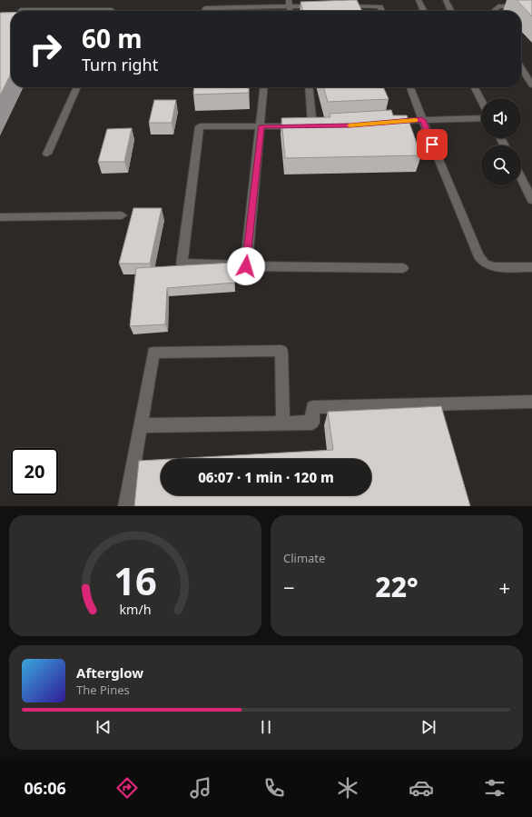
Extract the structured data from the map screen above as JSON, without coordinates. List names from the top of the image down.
{
  "page": {
    "turn": ["60 m", "Turn right"],
    "limit": "20",
    "trip": "06:07 · 1 min · 120 m",
    "tile": "Climate",
    "heat": ["−", "22°", "+"],
    "song": ["Afterglow", "The Pines"],
    "tabs": "06:06",
    "gauge": ["16", "km/h"]
  }
}
